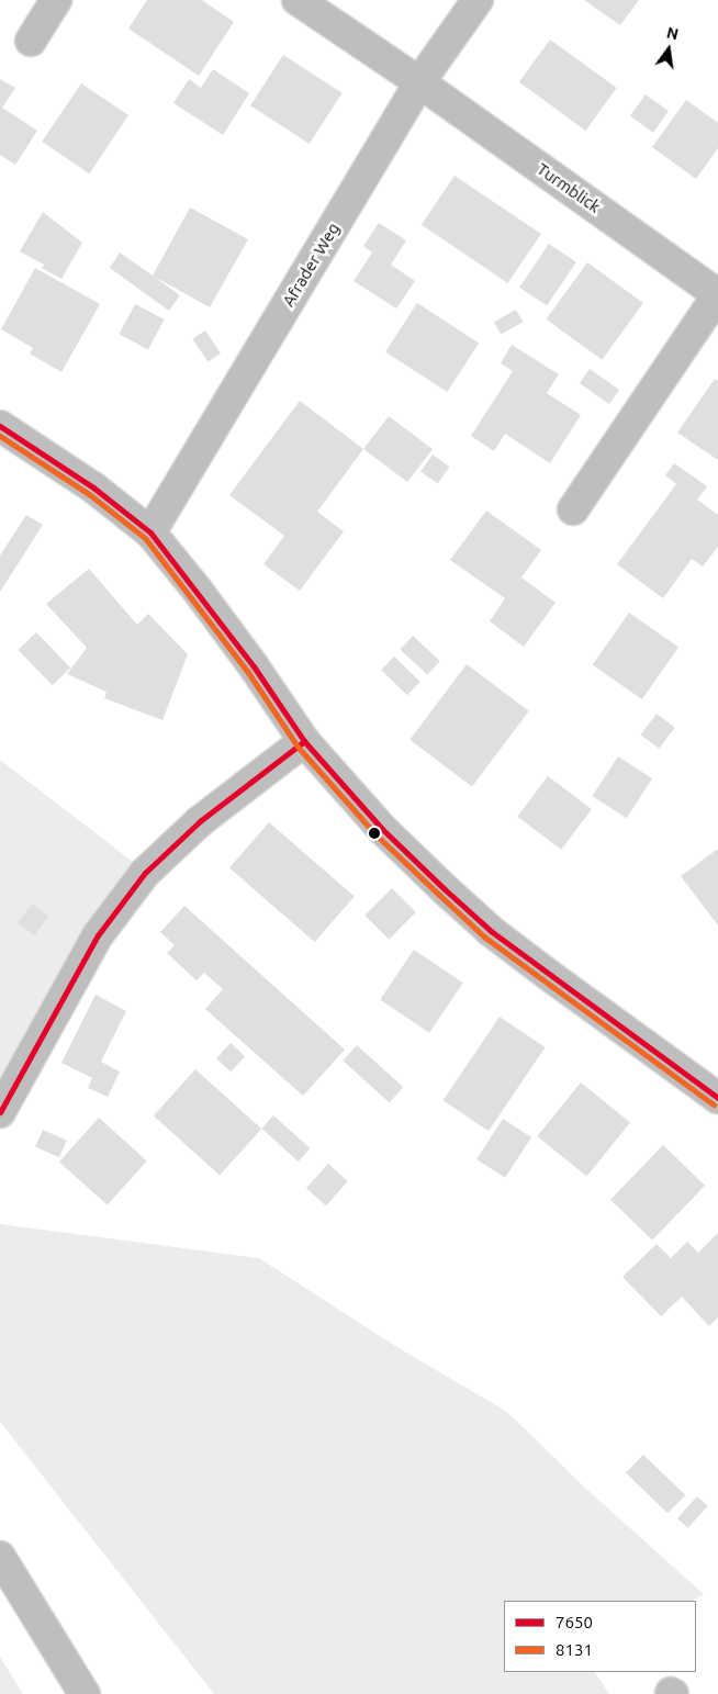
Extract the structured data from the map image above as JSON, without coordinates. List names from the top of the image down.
{
  "streets": {
    "street": ["Turmblick", "Afrader Weg"]
  },
  "crossings": [
    ["Turmblick", "Afrader Weg"]
  ],
  "lines": ["transit line 7650", "transit line 8131"],
  "legend": ["7650", "8131"],
  "north": "top"
}
